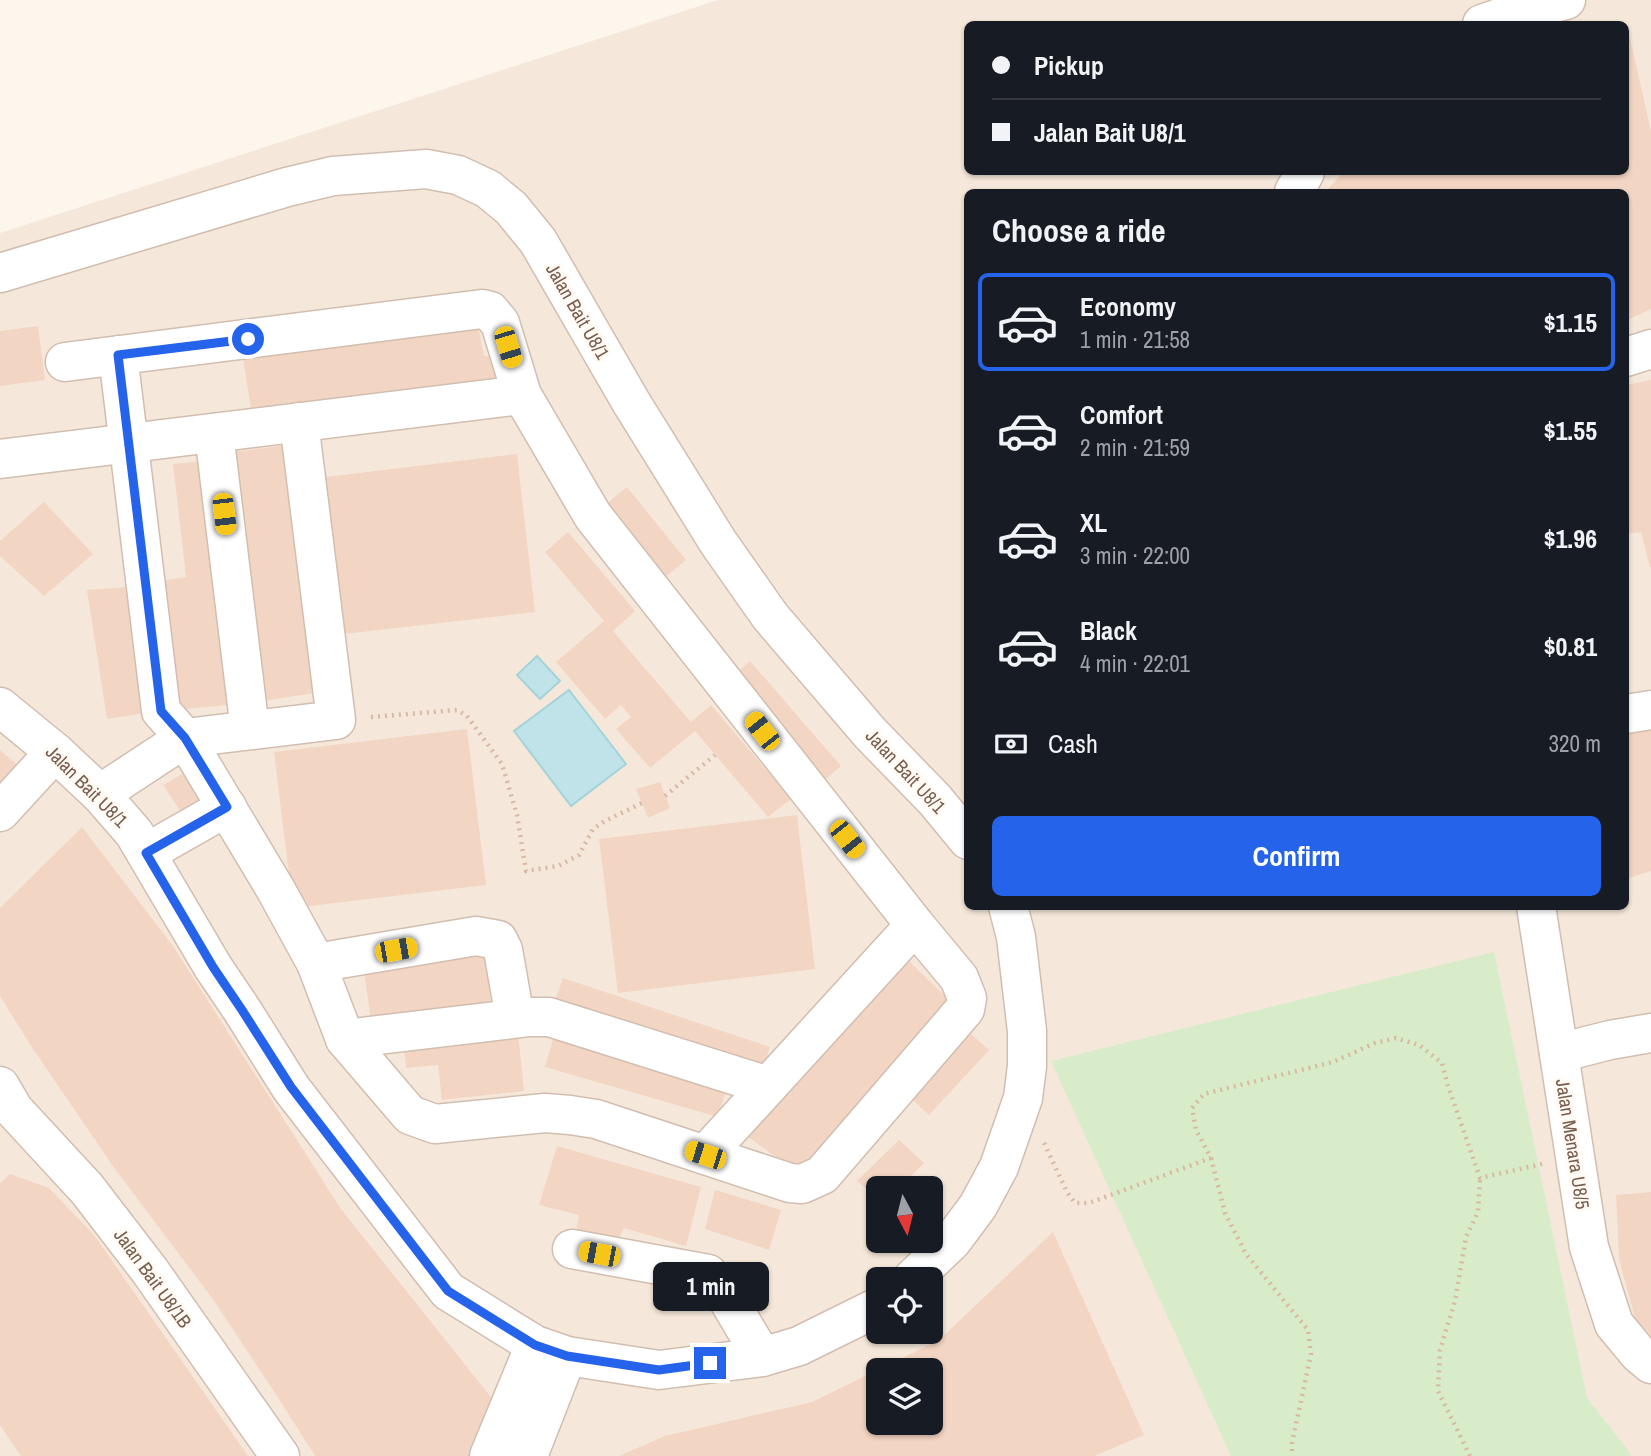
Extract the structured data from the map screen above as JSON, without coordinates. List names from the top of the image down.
{
  "streets": {
    "street": ["Jalan Bait U8/1", "Jalan Menara U8/5", "Jalan Bait U8/1B"]
  },
  "north": "bottom",
  "page": {
    "banner": ["Pickup", "Jalan Bait U8/1"],
    "heading": "Choose a ride",
    "list": [
      {
        "name": "Economy",
        "note": "1 min · 21:58",
        "value": "$1.15"
      },
      {
        "name": "Comfort",
        "note": "2 min · 21:59",
        "value": "$1.55"
      },
      {
        "name": "XL",
        "note": "3 min · 22:00",
        "value": "$1.96"
      },
      {
        "name": "Black",
        "note": "4 min · 22:01",
        "value": "$0.81"
      }
    ],
    "pay": ["Cash", "320 m"],
    "buttons": "Confirm",
    "bubble": "1 min"
  }
}
